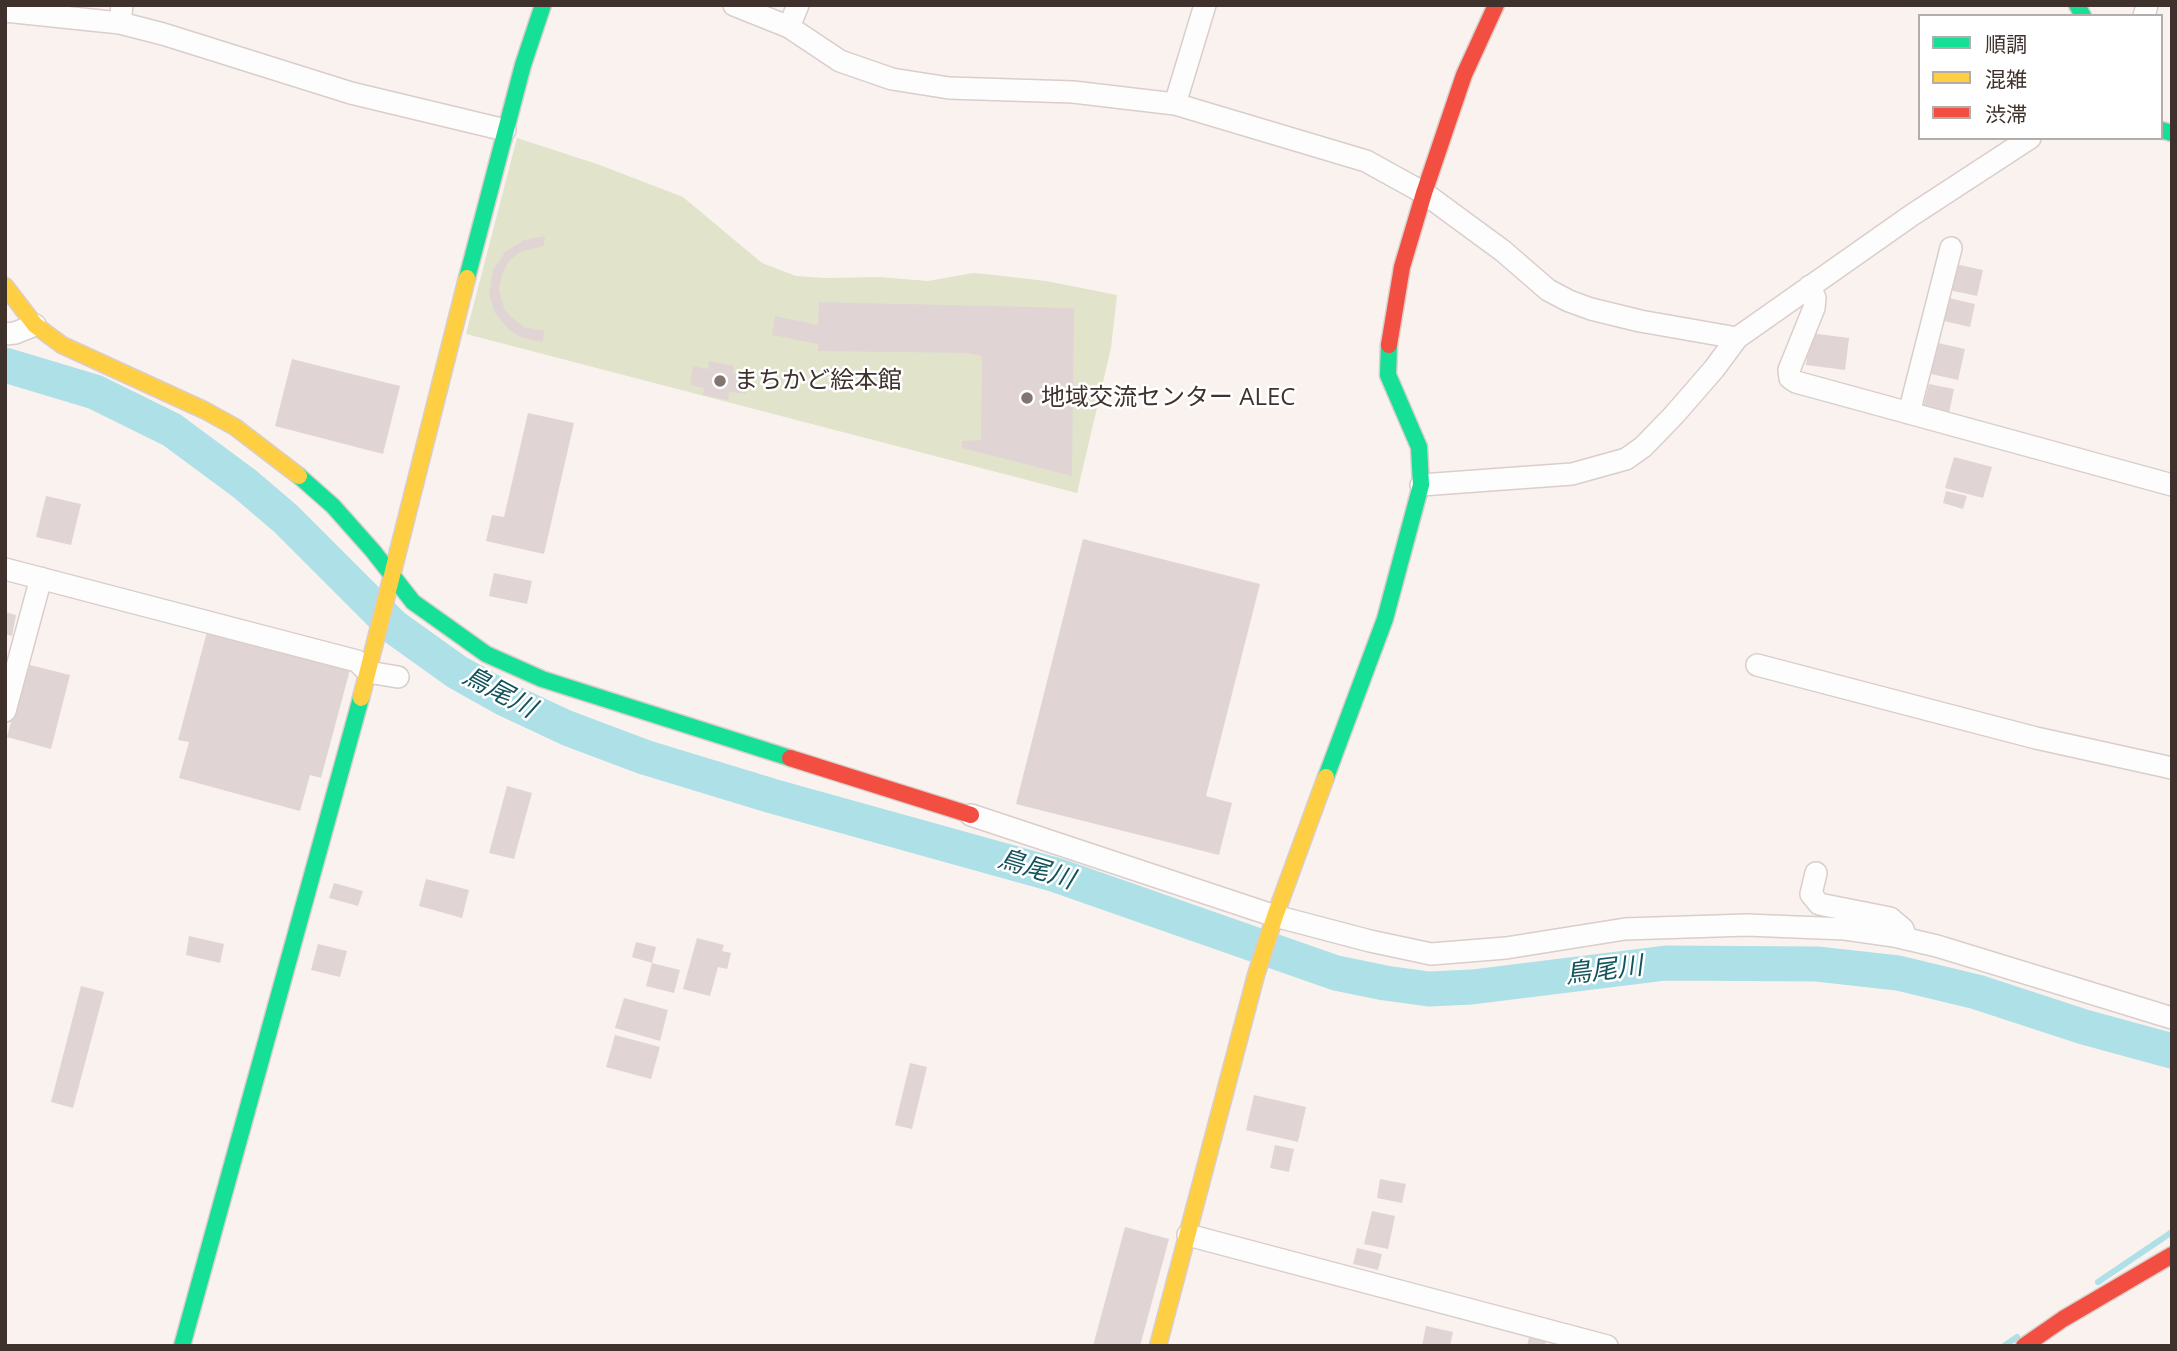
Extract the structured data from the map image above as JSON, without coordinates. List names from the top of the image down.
{
  "water": ["鳥尾川"],
  "places": ["まちかど絵本館", "地域交流センター ALEC"],
  "legend": ["順調", "混雑", "渋滞"]
}
